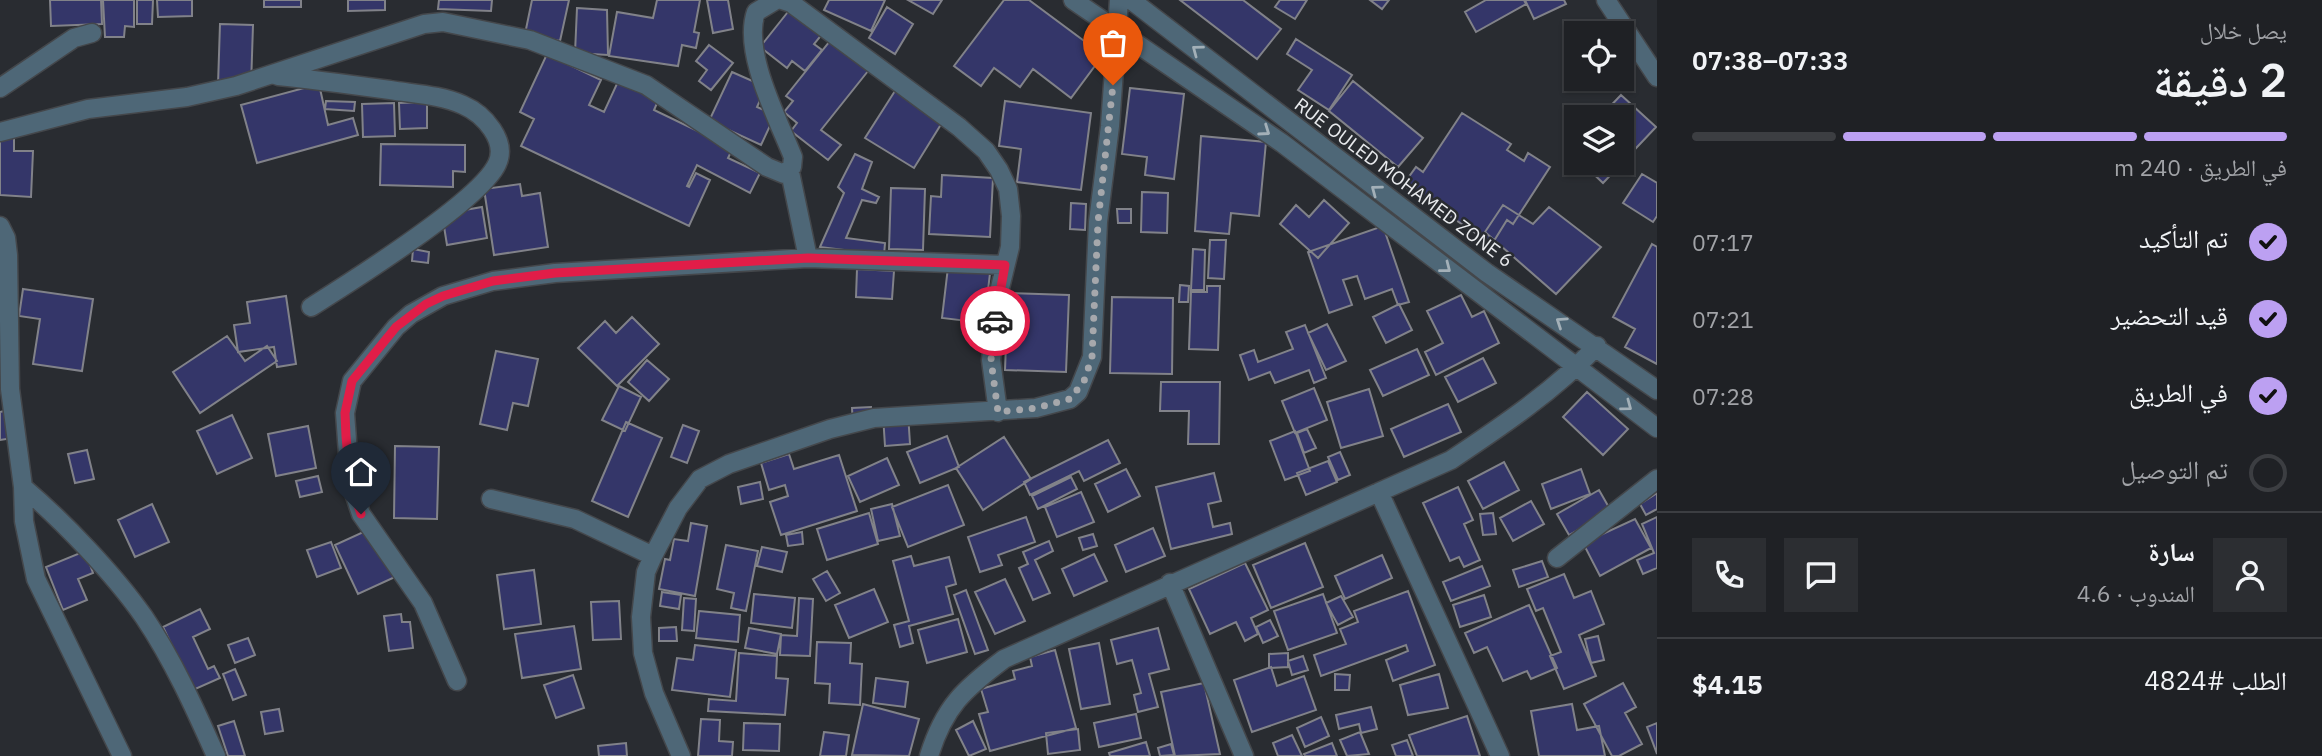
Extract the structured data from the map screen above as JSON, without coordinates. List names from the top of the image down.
{
  "streets": {
    "street": ["RUE OULED MOHAMED ZONE 6"]
  },
  "page": {
    "heading": ["2 دقيقة", "يصل خلال", "07:33–07:38"],
    "panel": [
      "سارة",
      "المندوب · 4.6",
      "الطلب #4824",
      "$4.15"
    ],
    "bar": "في الطريق · 240 m",
    "list": [
      ["تم التأكيد", "07:17"],
      ["قيد التحضير", "07:21"],
      ["في الطريق", "07:28"],
      "تم التوصيل"
    ]
  }
}
